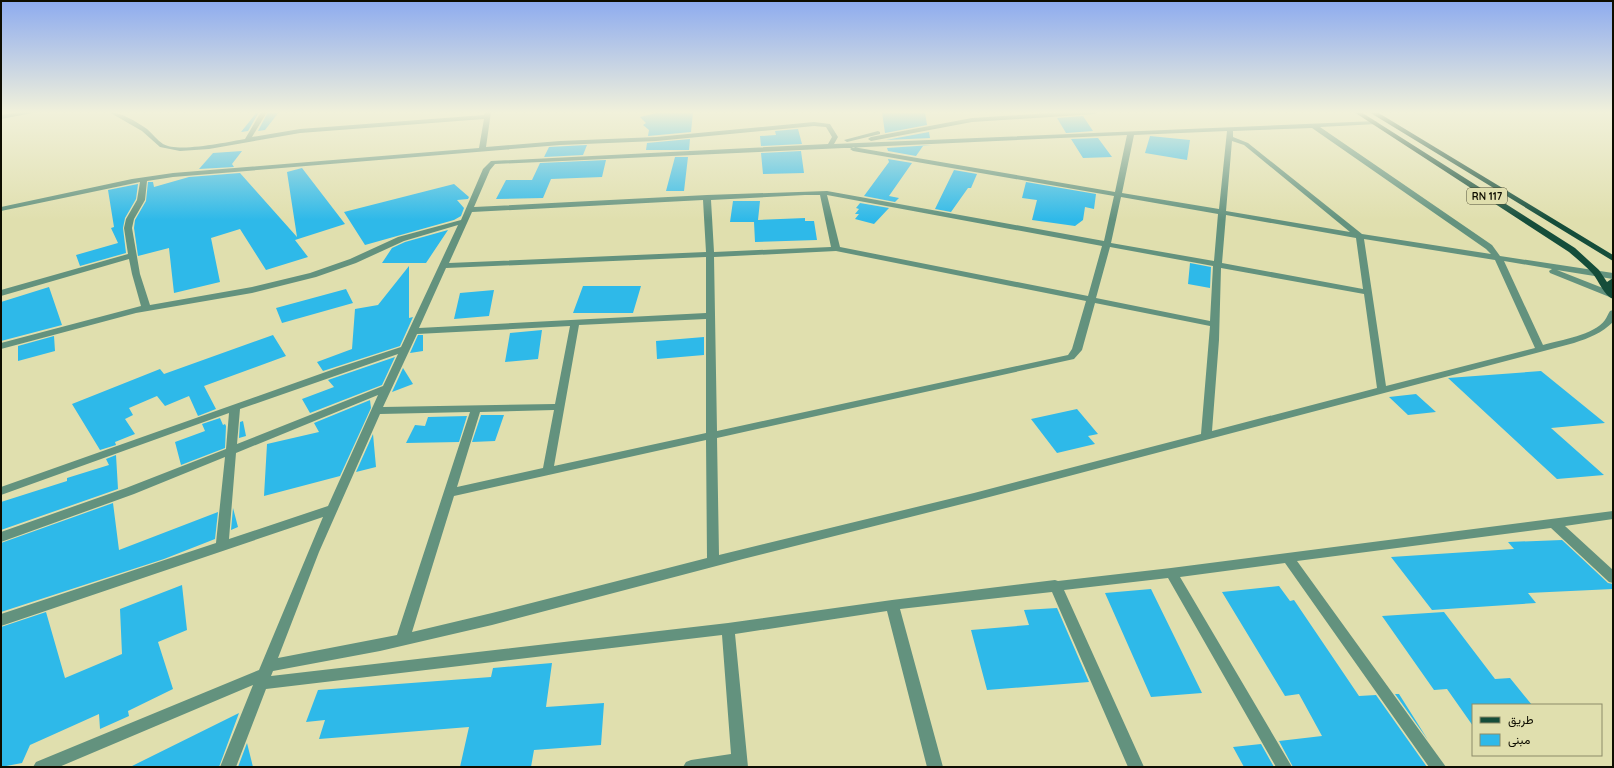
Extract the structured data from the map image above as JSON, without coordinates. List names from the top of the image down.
{
  "streets": {
    "main road": ["RN 117"]
  },
  "legend": ["طريق", "مبنى"]
}
